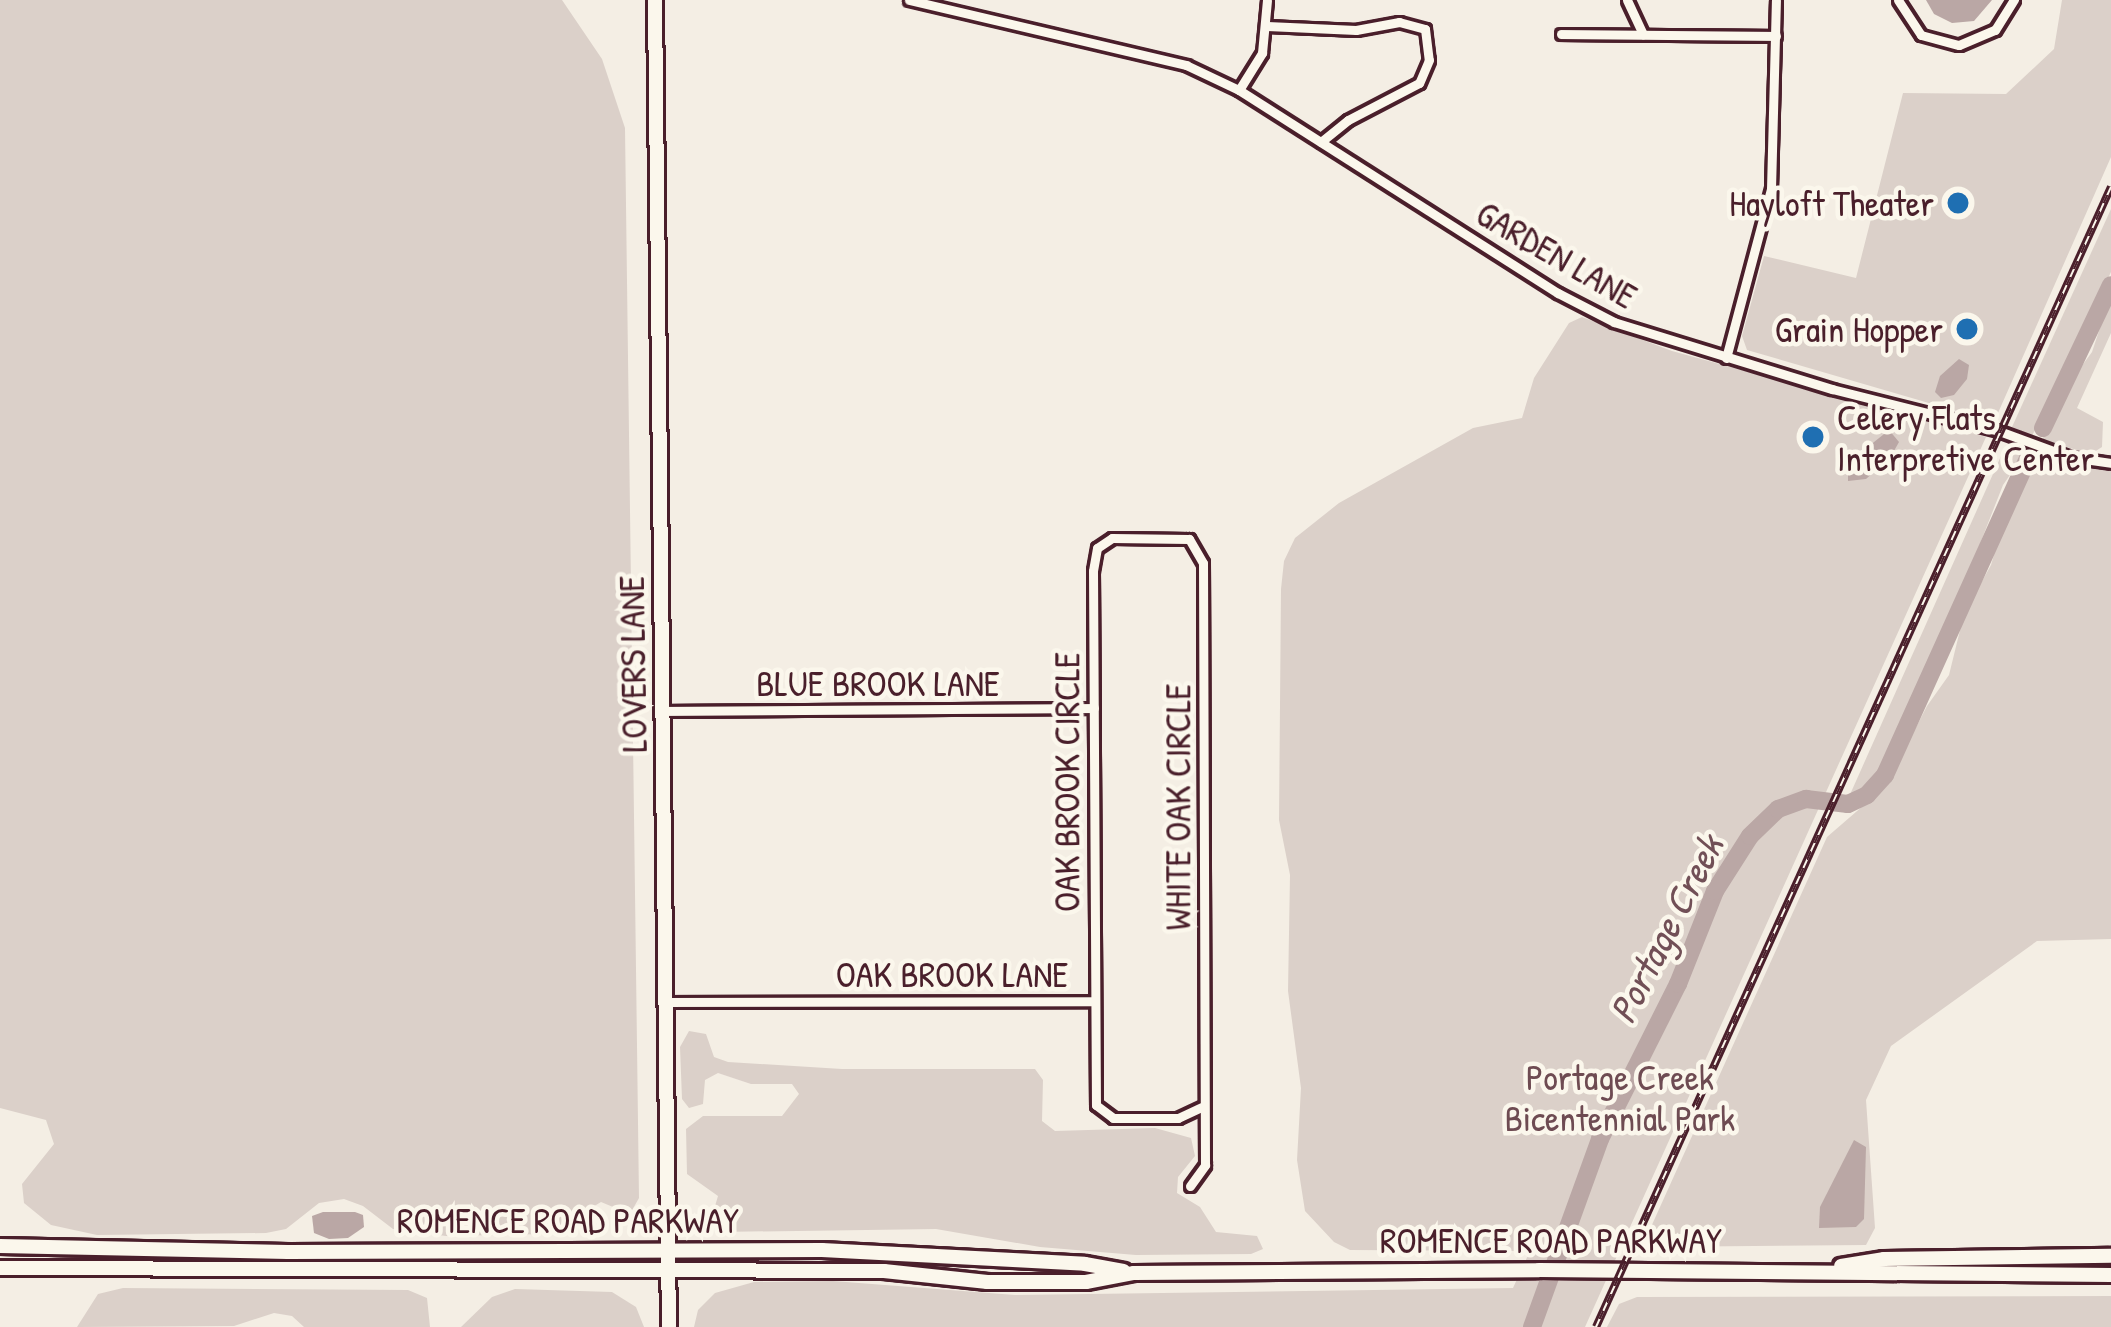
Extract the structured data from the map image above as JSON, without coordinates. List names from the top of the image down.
{
  "streets": {
    "street": [
      "GARDEN LANE",
      "LOVERS LANE",
      "BLUE BROOK LANE",
      "OAK BROOK CIRCLE",
      "WHITE OAK CIRCLE",
      "OAK BROOK LANE",
      "ROMENCE ROAD PARKWAY"
    ]
  },
  "crossings": [
    ["LOVERS LANE", "BLUE BROOK LANE"],
    ["LOVERS LANE", "OAK BROOK LANE"],
    ["LOVERS LANE", "ROMENCE ROAD PARKWAY"],
    ["BLUE BROOK LANE", "OAK BROOK CIRCLE"],
    ["OAK BROOK CIRCLE", "WHITE OAK CIRCLE"],
    ["OAK BROOK CIRCLE", "OAK BROOK LANE"],
    ["WHITE OAK CIRCLE", "OAK BROOK LANE"]
  ],
  "water": ["Portage Creek"],
  "parks": ["Portage Creek Bicentennial Park"],
  "places": ["Hayloft Theater", "Grain Hopper", "Celery Flats Interpretive Center"]
}
